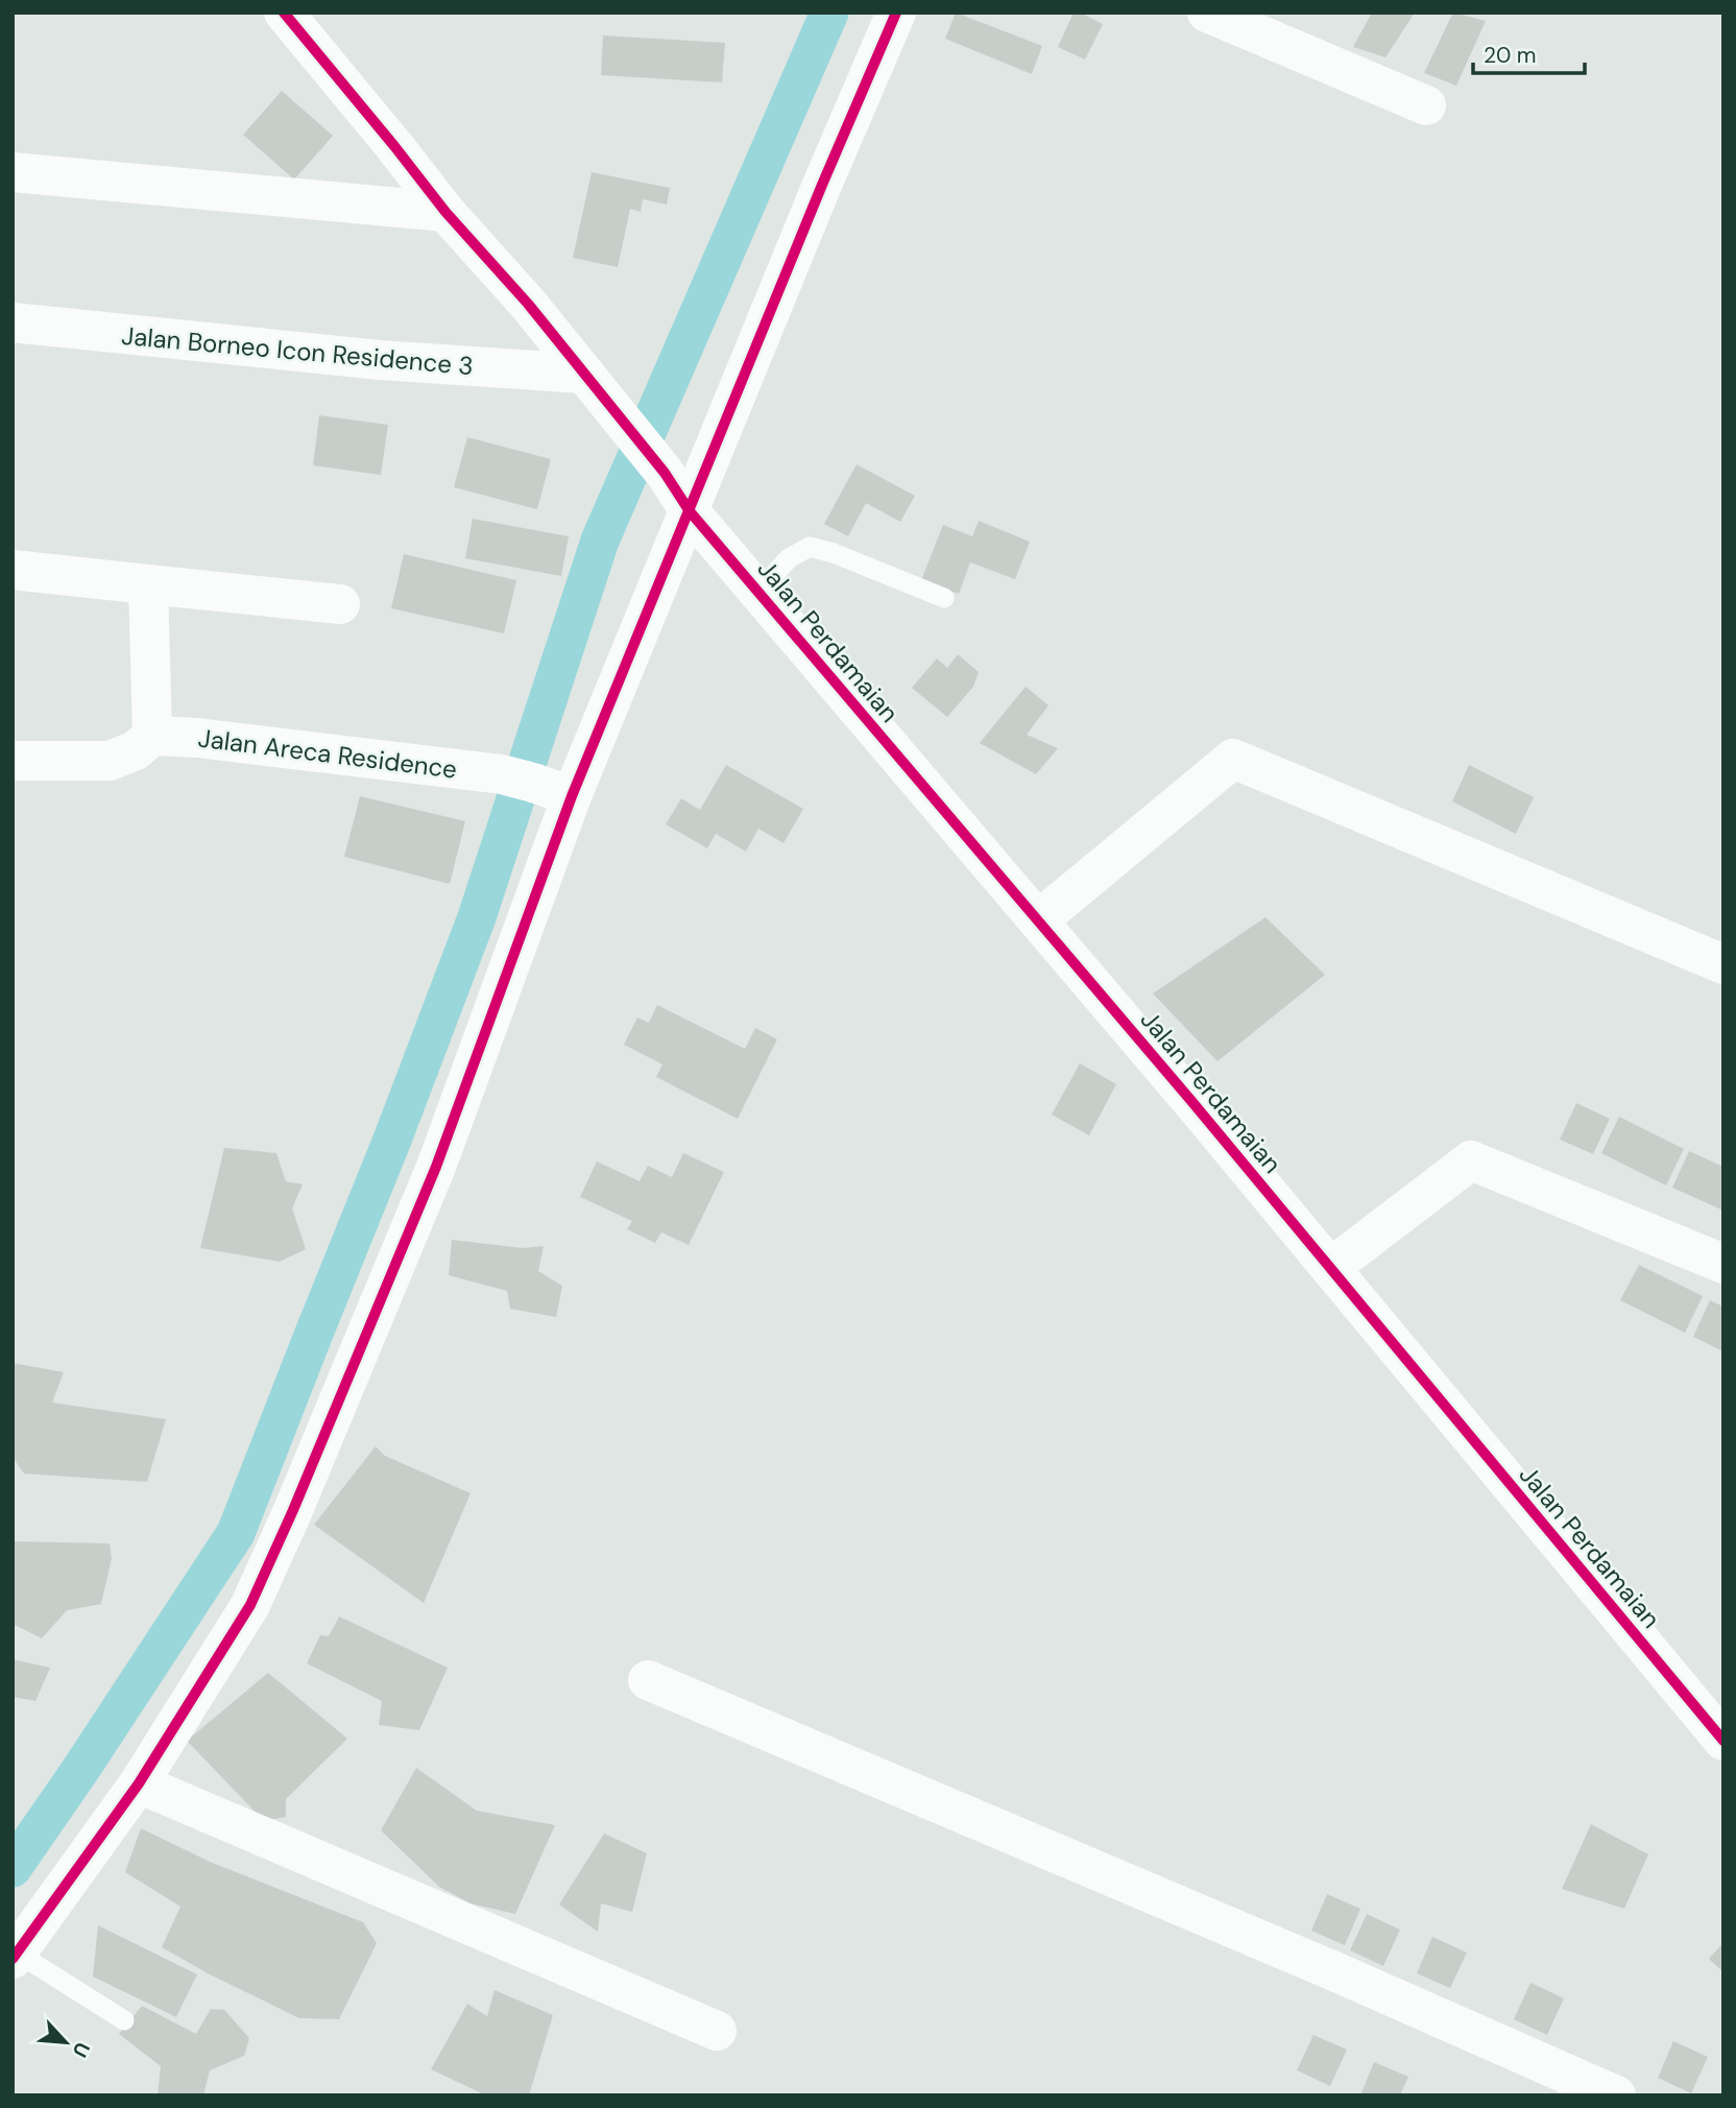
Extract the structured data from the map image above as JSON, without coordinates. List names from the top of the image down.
{
  "streets": {
    "street": ["Jalan Borneo Icon Residence 3", "Jalan Perdamaian", "Jalan Areca Residence"]
  },
  "crossings": [
    ["Jalan Borneo Icon Residence 3", "Jalan Perdamaian"]
  ],
  "scale_bar": "20 m",
  "north": "bottom right"
}
